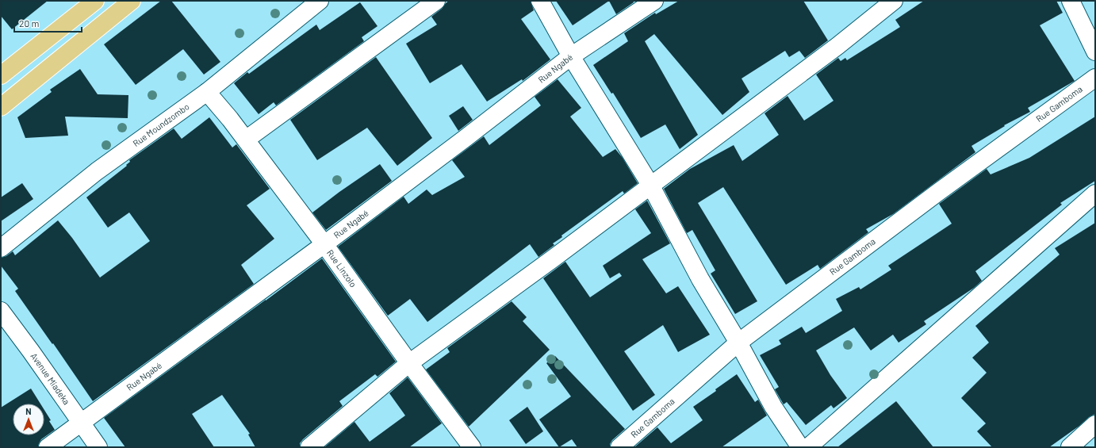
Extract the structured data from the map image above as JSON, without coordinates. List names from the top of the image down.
{
  "streets": {
    "street": [
      "Rue Ngabé",
      "Rue Gamboma",
      "Rue Moundzombo",
      "Rue Linzolo",
      "Avenue Miadeka"
    ]
  },
  "crossings": [
    ["Rue Ngabé", "Rue Linzolo"],
    ["Rue Ngabé", "Avenue Miadeka"],
    ["Rue Moundzombo", "Rue Linzolo"]
  ],
  "scale_bar": "20 m",
  "north": "top"
}
